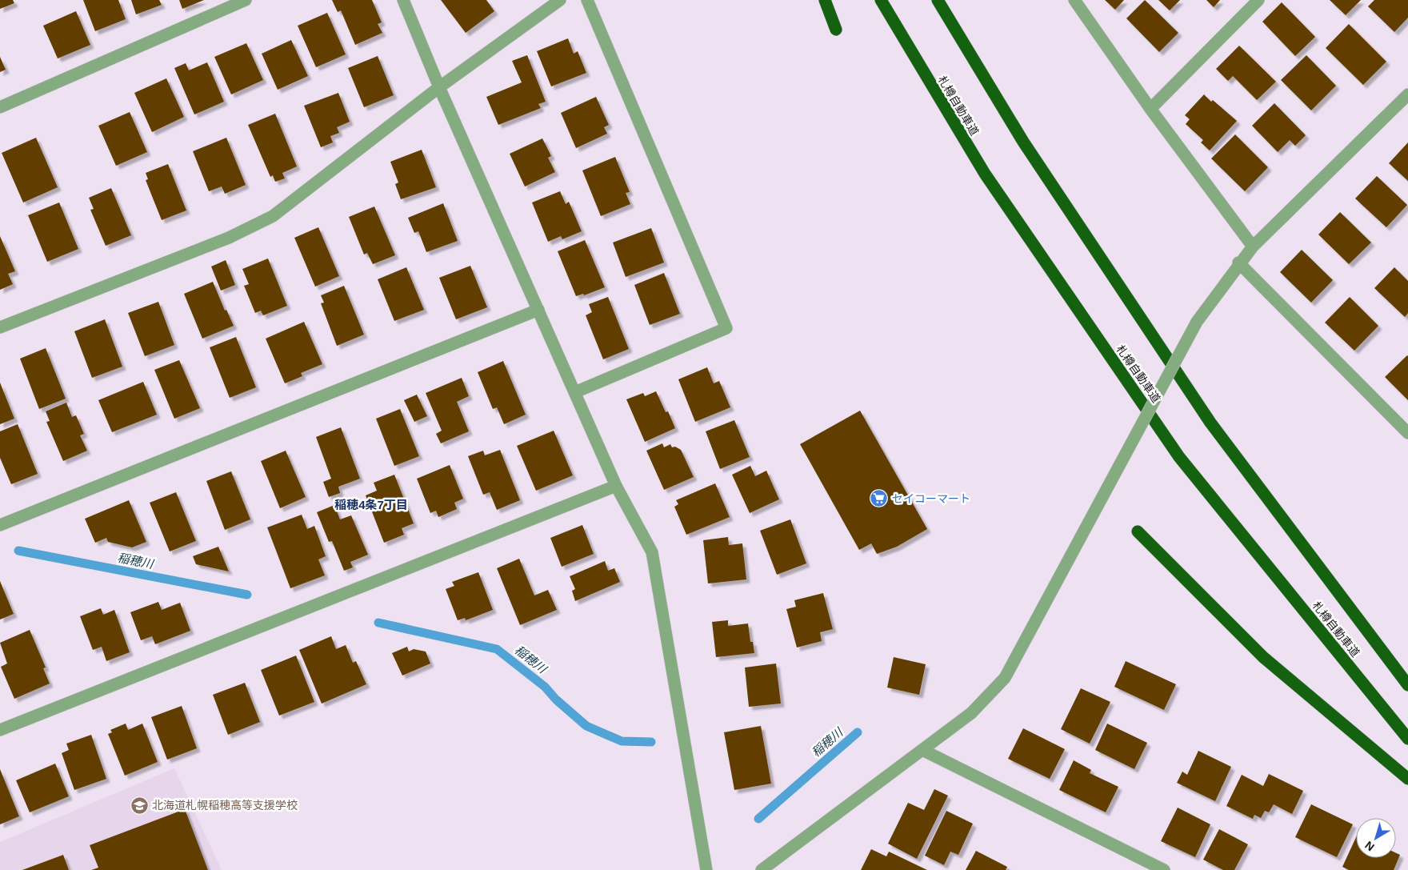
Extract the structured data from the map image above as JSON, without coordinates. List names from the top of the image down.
{
  "streets": {
    "highway": ["札樽自動車道"]
  },
  "districts": ["稲穂4条7丁目"],
  "water": ["稲穂川"],
  "places": {
    "supermarket": ["セイコーマート"],
    "school or university": ["北海道札幌稲穂高等支援学校"]
  },
  "north": "bottom left"
}
